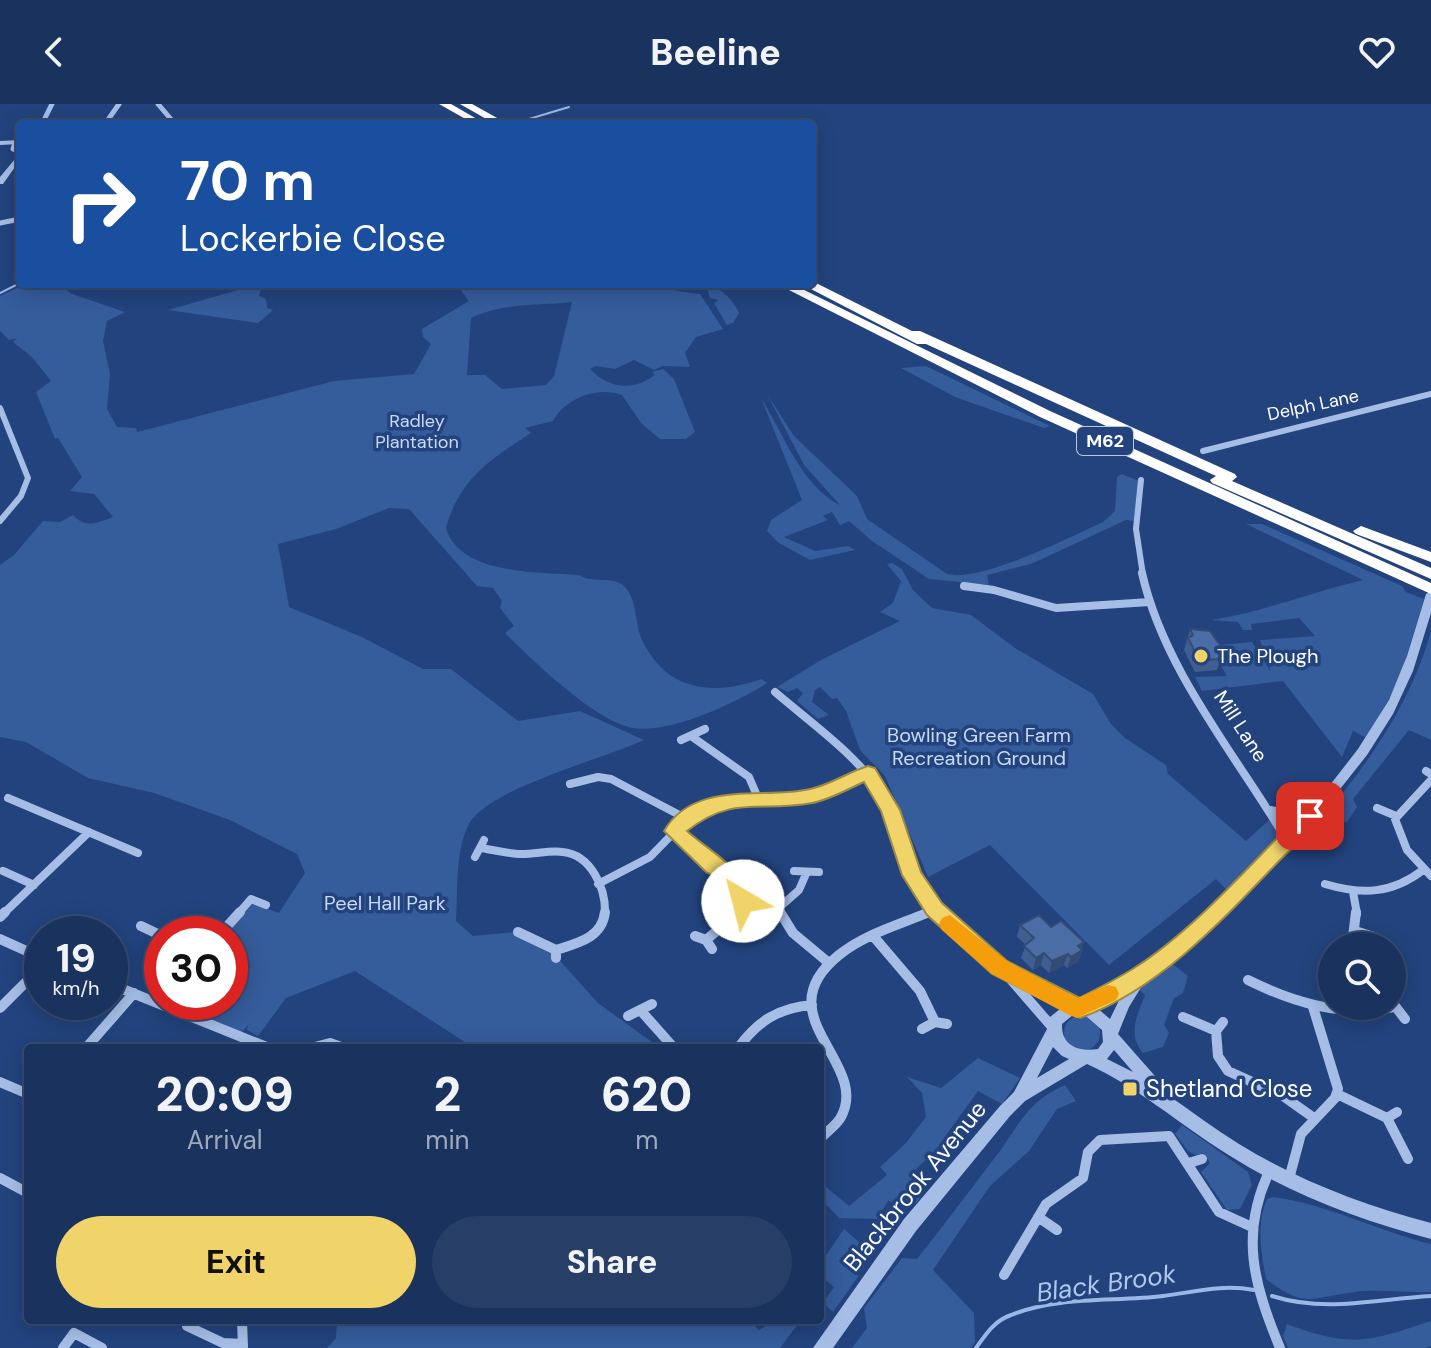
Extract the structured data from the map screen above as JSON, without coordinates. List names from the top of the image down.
{
  "streets": {
    "highway": ["M62"],
    "street": ["Delph Lane", "Mill Lane", "Blackbrook Avenue"]
  },
  "water": ["Black Brook"],
  "parks": ["Radley Plantation", "Bowling Green Farm Recreation Ground", "Peel Hall Park"],
  "places": {
    "other": ["The Plough"],
    "transit": ["Shetland Close"]
  },
  "page": {
    "header": "Beeline",
    "turn": ["70 m", "Lockerbie Close"],
    "speed": "19 km/h",
    "limit": "30",
    "eta": [
      "20:09",
      "Arrival",
      "2",
      "min",
      "620",
      "m"
    ],
    "buttons": ["Exit", "Share"]
  }
}
